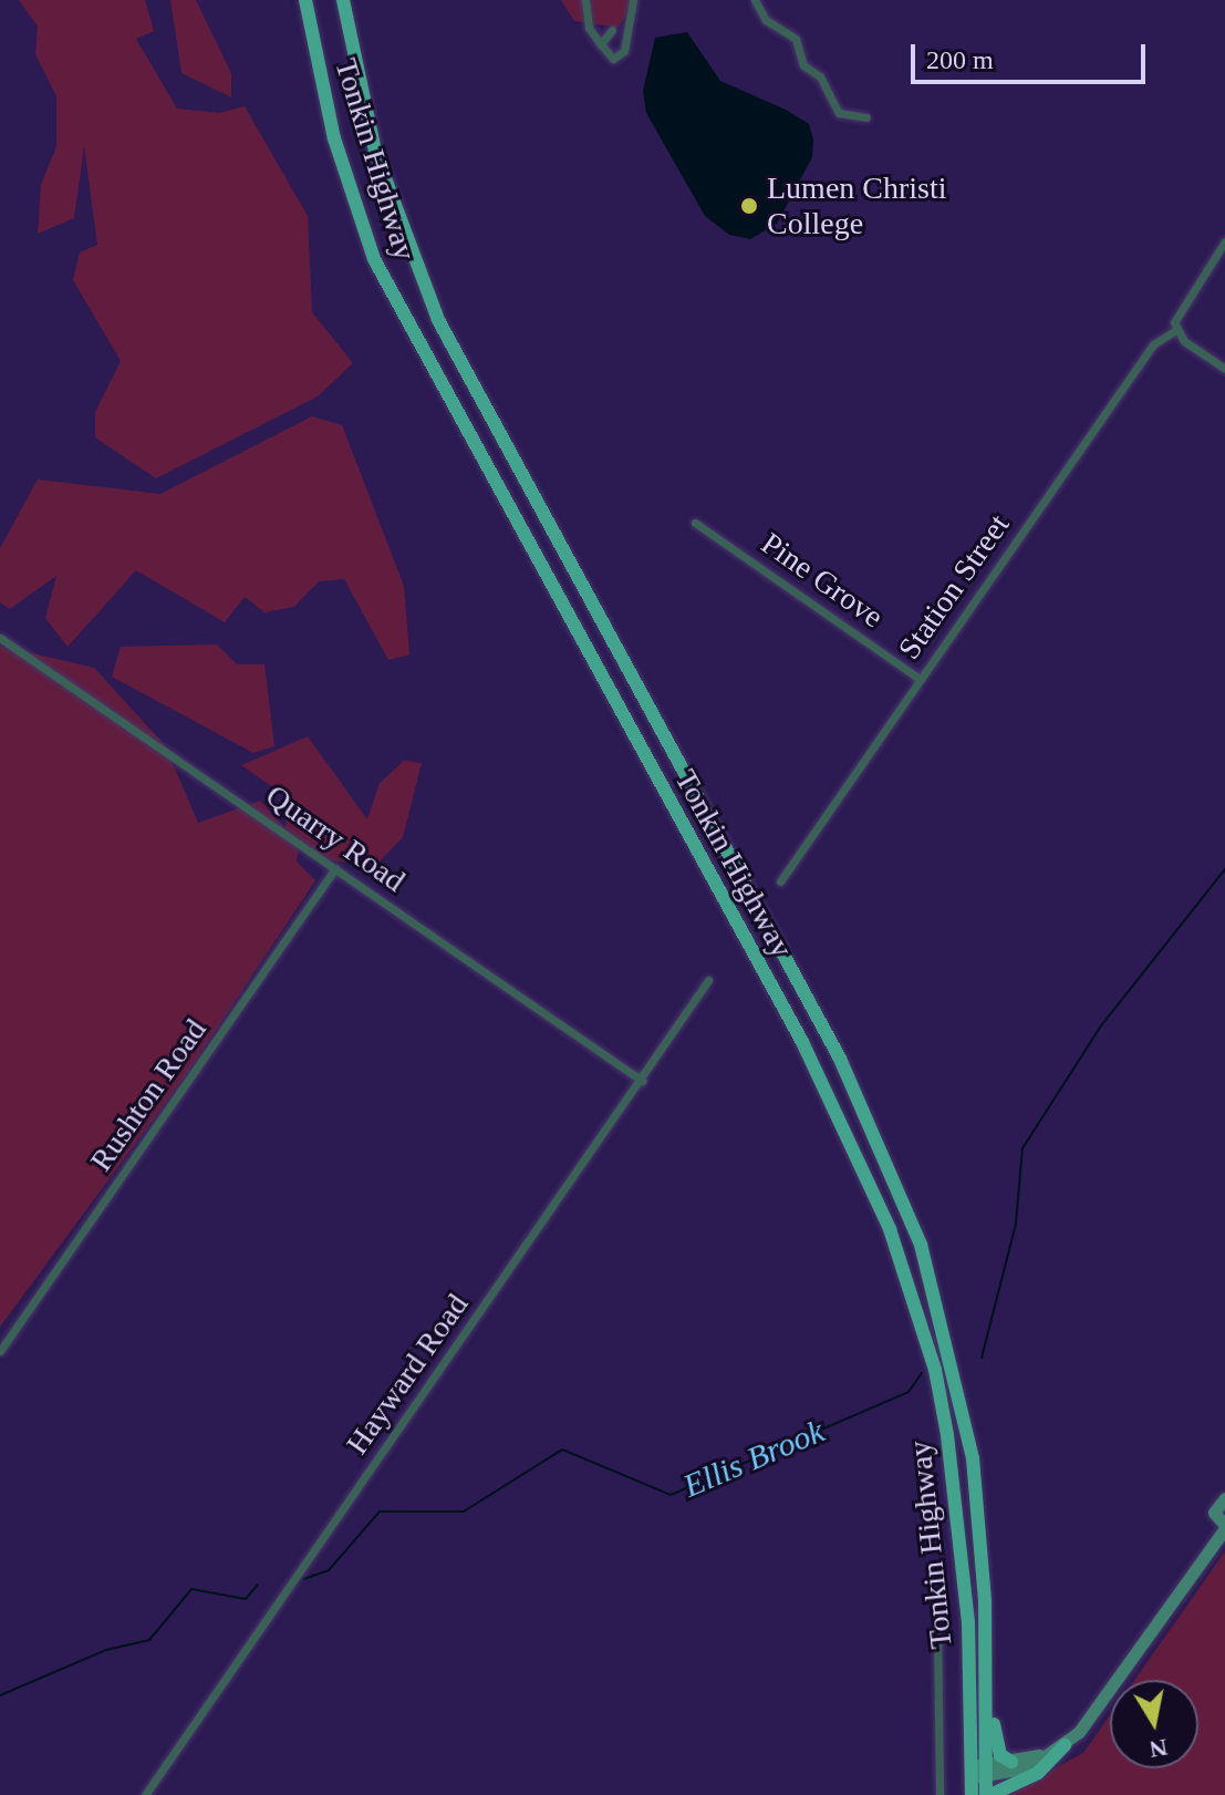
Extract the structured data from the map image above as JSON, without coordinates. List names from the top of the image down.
{
  "streets": {
    "highway": ["Tonkin Highway"],
    "street": [
      "Pine Grove",
      "Station Street",
      "Quarry Road",
      "Rushton Road",
      "Hayward Road"
    ]
  },
  "crossings": [
    ["Pine Grove", "Station Street"],
    ["Quarry Road", "Rushton Road"],
    ["Quarry Road", "Hayward Road"]
  ],
  "water": ["Ellis Brook"],
  "places": ["Lumen Christi College"],
  "scale_bar": "200 m",
  "north": "bottom"
}
